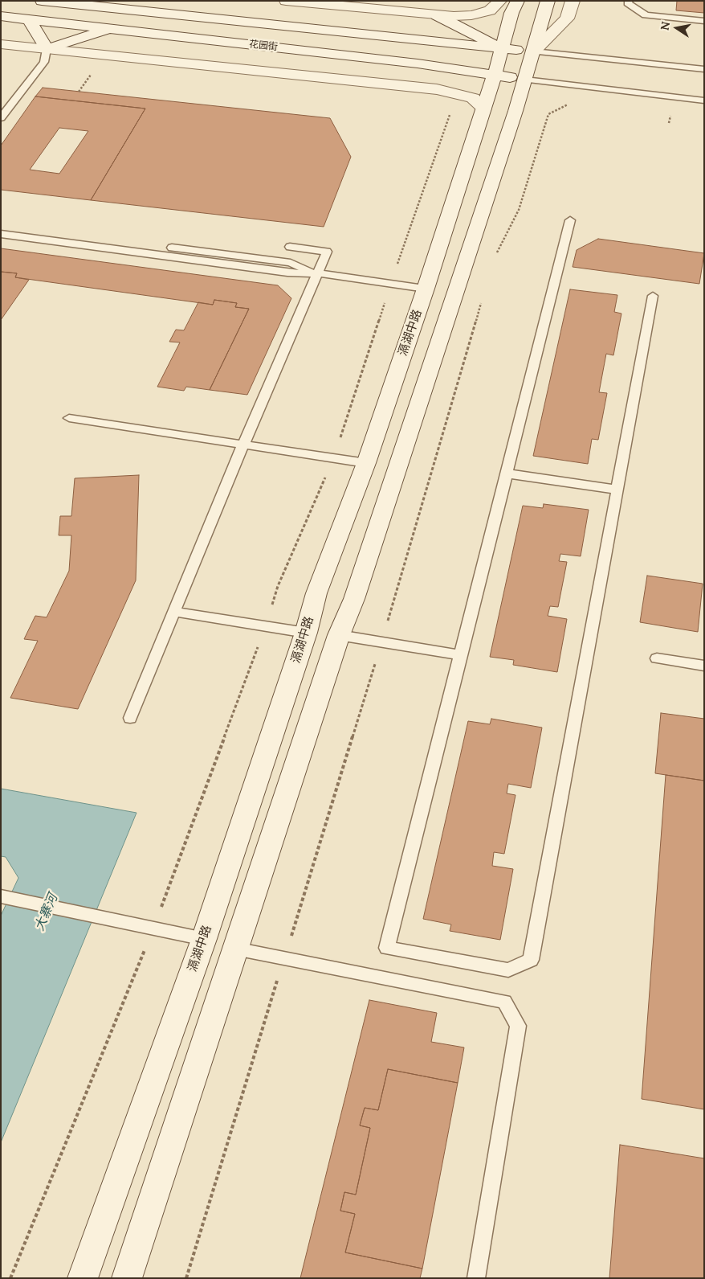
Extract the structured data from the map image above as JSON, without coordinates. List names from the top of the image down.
{
  "streets": {
    "main road": ["花园街", "滆湖中路"]
  },
  "crossings": [
    ["花园街", "滆湖中路"]
  ],
  "water": ["大寨河"],
  "north": "left"
}
